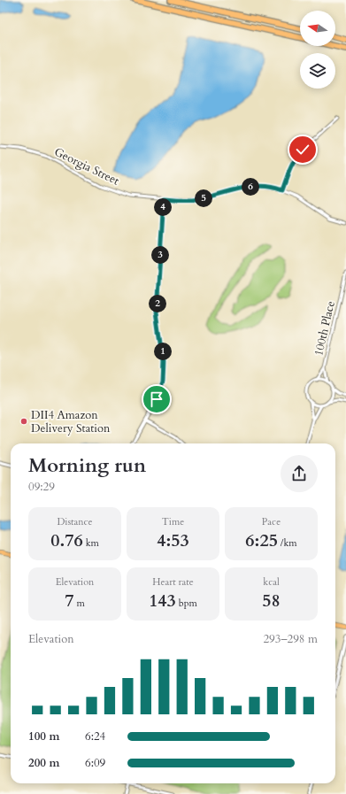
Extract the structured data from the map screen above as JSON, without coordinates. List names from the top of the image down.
{
  "streets": {
    "street": ["Georgia Street", "100th Place"]
  },
  "places": ["DII4 Amazon Delivery Station"],
  "north": "left",
  "page": {
    "pins": [
      "6",
      "5",
      "4",
      "3",
      "2",
      "1"
    ],
    "heading": ["Morning run", "09:29"],
    "stats": [
      ["Distance", "0.76 km"],
      ["Time", "4:53"],
      ["Pace", "6:25 /km"],
      ["Elevation", "7 m"],
      ["Heart rate", "143 bpm"],
      ["kcal", "58"]
    ],
    "chart": ["Elevation", "293–298 m"],
    "list": [
      {
        "name": "100 m",
        "note": "6:24"
      },
      {
        "name": "200 m",
        "note": "6:09"
      }
    ]
  }
}
